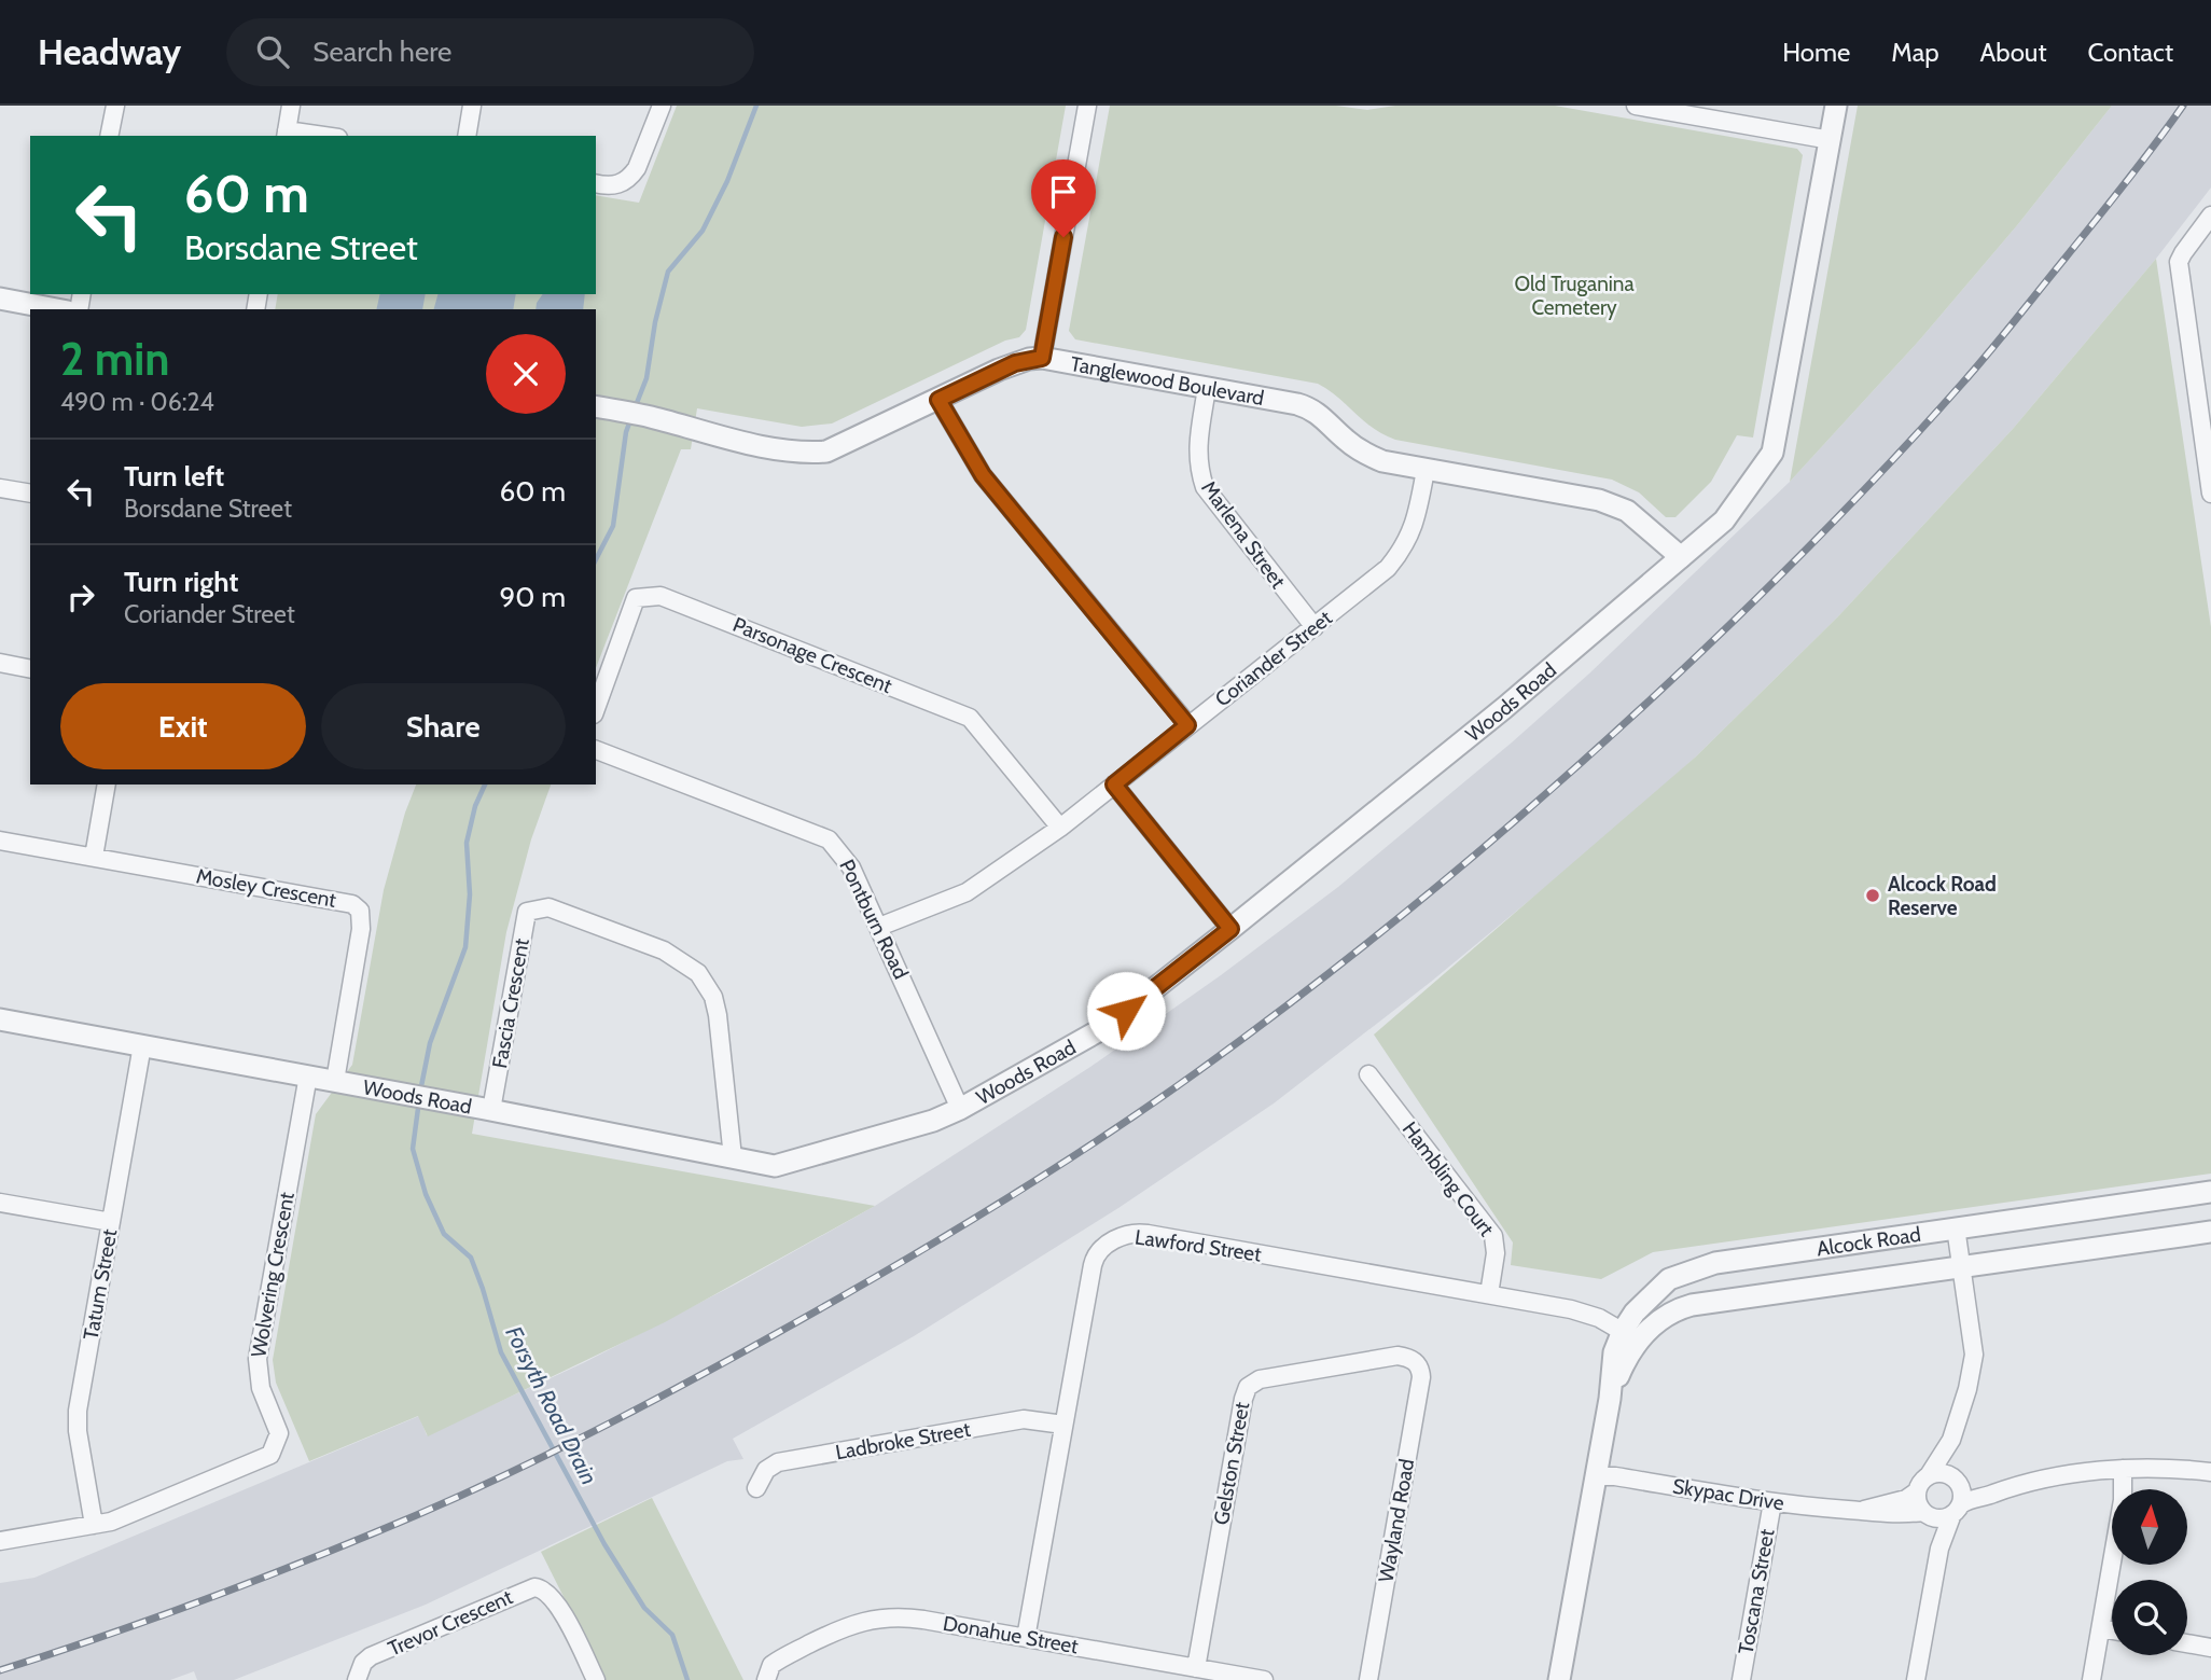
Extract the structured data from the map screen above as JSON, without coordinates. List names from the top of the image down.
{
  "streets": {
    "street": [
      "Tanglewood Boulevard",
      "Marlena Street",
      "Parsonage Crescent",
      "Coriander Street",
      "Woods Road",
      "Mosley Crescent",
      "Pontburn Road",
      "Fascia Crescent",
      "Hambling Court",
      "Alcock Road",
      "Lawford Street",
      "Wolvering Crescent",
      "Tatum Street",
      "Ladbroke Street",
      "Gelston Street",
      "Skypac Drive",
      "Wayland Road",
      "Toscana Street",
      "Trevor Crescent",
      "Donahue Street"
    ]
  },
  "crossings": [
    ["Tanglewood Boulevard", "Marlena Street"],
    ["Tanglewood Boulevard", "Coriander Street"],
    ["Tanglewood Boulevard", "Woods Road"],
    ["Marlena Street", "Coriander Street"],
    ["Parsonage Crescent", "Coriander Street"],
    ["Coriander Street", "Pontburn Road"],
    ["Woods Road", "Mosley Crescent"],
    ["Woods Road", "Pontburn Road"],
    ["Woods Road", "Fascia Crescent"],
    ["Woods Road", "Wolvering Crescent"],
    ["Woods Road", "Tatum Street"],
    ["Hambling Court", "Lawford Street"],
    ["Alcock Road", "Lawford Street"],
    ["Alcock Road", "Skypac Drive"],
    ["Lawford Street", "Ladbroke Street"],
    ["Lawford Street", "Donahue Street"],
    ["Wolvering Crescent", "Tatum Street"],
    ["Gelston Street", "Wayland Road"],
    ["Gelston Street", "Donahue Street"],
    ["Skypac Drive", "Toscana Street"]
  ],
  "water": ["Forsyth Road Drain"],
  "parks": ["Old Truganina Cemetery"],
  "places": ["Alcock Road Reserve"],
  "north": "top",
  "page": {
    "header": "Headway",
    "search": "Search here",
    "nav": [
      "Home",
      "Map",
      "About",
      "Contact"
    ],
    "turn": ["60 m", "Borsdane Street"],
    "heading": ["2 min", "490 m · 06:24"],
    "list": [
      {
        "name": "Turn left",
        "note": "Borsdane Street",
        "value": "60 m"
      },
      {
        "name": "Turn right",
        "note": "Coriander Street",
        "value": "90 m"
      }
    ],
    "buttons": ["Exit", "Share"]
  }
}
